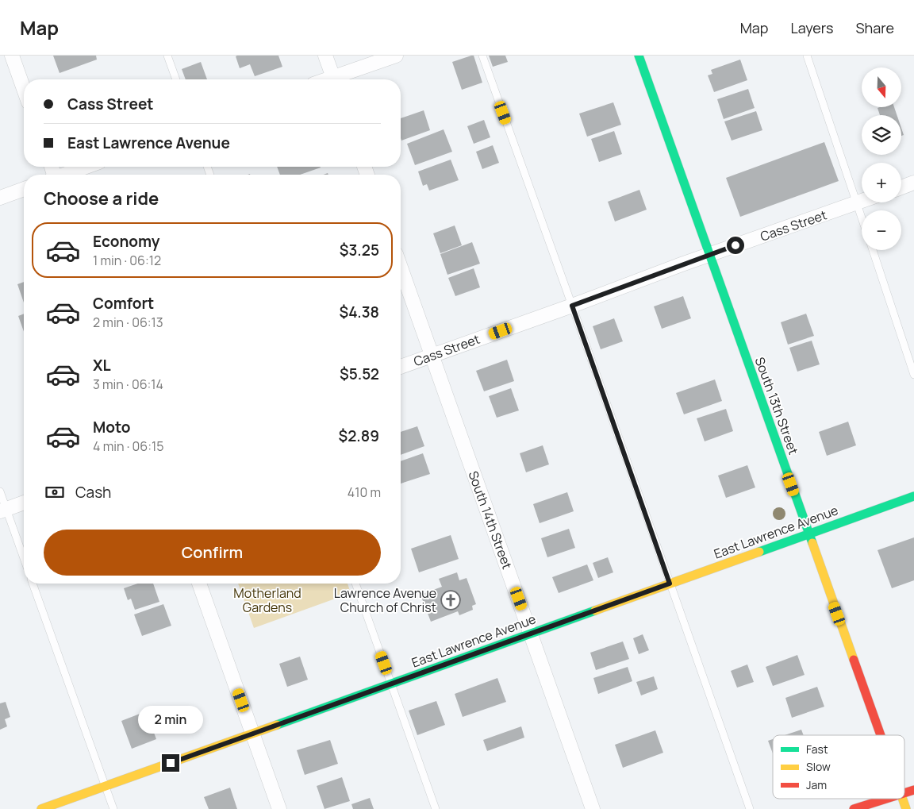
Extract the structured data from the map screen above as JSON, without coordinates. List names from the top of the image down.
{
  "streets": {
    "street": [
      "Cass Street",
      "South 13th Street",
      "South 14th Street",
      "East Lawrence Avenue"
    ]
  },
  "crossings": [
    ["Cass Street", "South 13th Street"],
    ["Cass Street", "South 14th Street"],
    ["South 13th Street", "East Lawrence Avenue"],
    ["South 14th Street", "East Lawrence Avenue"]
  ],
  "parks": ["Motherland Gardens"],
  "places": {
    "church": ["Lawrence Avenue Church of Christ"]
  },
  "legend": ["Fast", "Slow", "Jam"],
  "north": "bottom",
  "page": {
    "header": "Map",
    "nav": ["Map", "Layers", "Share"],
    "map_buttons": ["+", "−"],
    "banner": ["Cass Street", "East Lawrence Avenue"],
    "heading": "Choose a ride",
    "list": [
      {
        "name": "Economy",
        "note": "1 min · 06:12",
        "value": "$3.25"
      },
      {
        "name": "Comfort",
        "note": "2 min · 06:13",
        "value": "$4.38"
      },
      {
        "name": "XL",
        "note": "3 min · 06:14",
        "value": "$5.52"
      },
      {
        "name": "Moto",
        "note": "4 min · 06:15",
        "value": "$2.89"
      }
    ],
    "pay": ["Cash", "410 m"],
    "buttons": "Confirm",
    "bubble": "2 min"
  }
}
